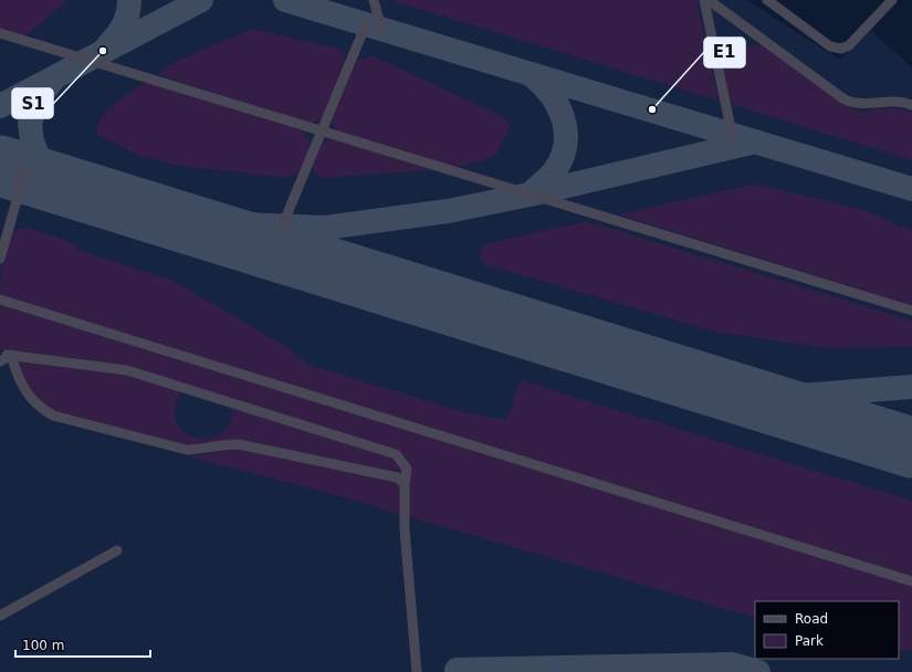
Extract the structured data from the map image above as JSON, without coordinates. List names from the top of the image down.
{
  "places": ["S1", "E1"],
  "legend": ["Road", "Park"],
  "scale_bar": "100 m"
}
